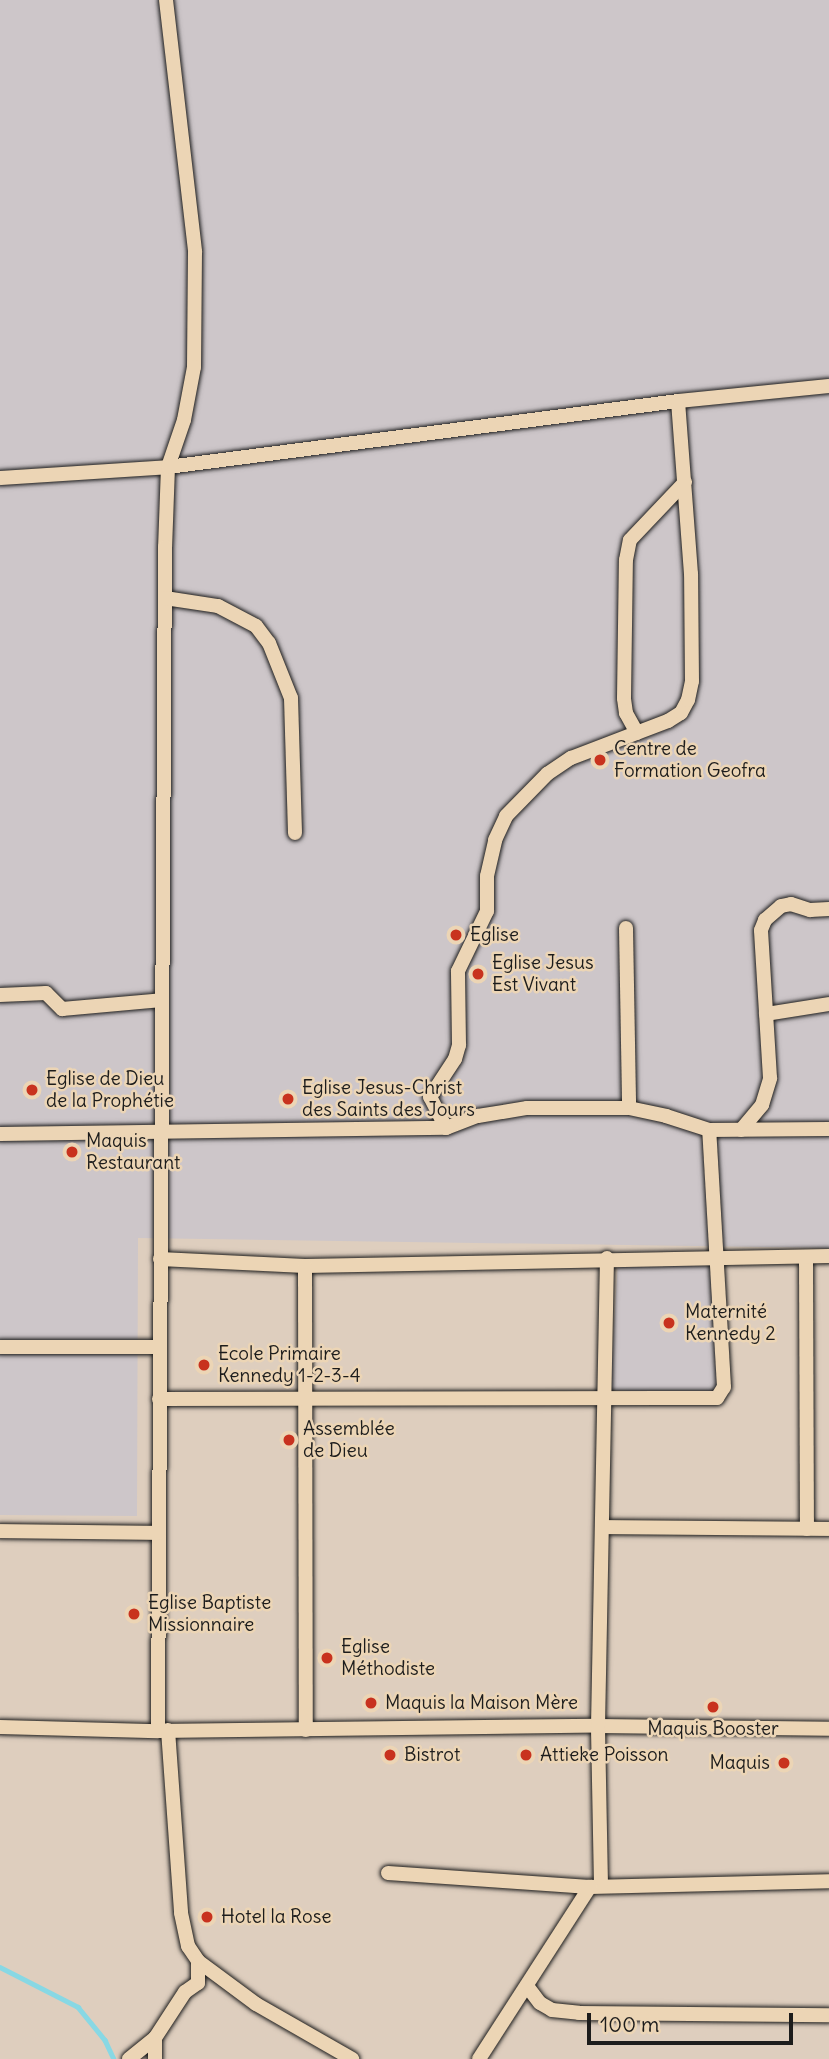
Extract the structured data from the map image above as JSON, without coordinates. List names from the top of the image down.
{
  "places": [
    "Centre de Formation Geofra",
    "Eglise",
    "Eglise Jesus Est Vivant",
    "Eglise de Dieu de la Prophétie",
    "Eglise Jesus-Christ des Saints des Jours",
    "Maquis Restaurant",
    "Maternité Kennedy 2",
    "Ecole Primaire Kennedy 1-2-3-4",
    "Assemblée de Dieu",
    "Eglise Baptiste Missionnaire",
    "Eglise Méthodiste",
    "Maquis la Maison Mère",
    "Maquis Booster",
    "Bistrot",
    "Attieke Poisson",
    "Maquis",
    "Hotel la Rose"
  ],
  "scale_bar": "100 m"
}
